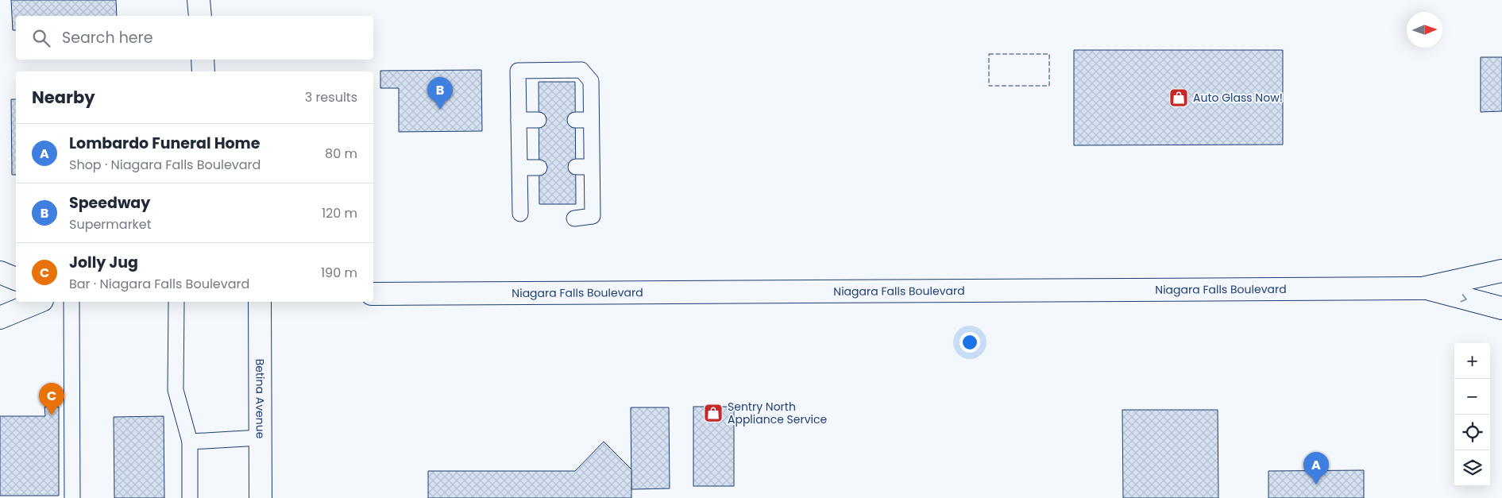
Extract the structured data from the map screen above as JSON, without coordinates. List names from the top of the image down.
{
  "streets": {
    "main road": ["Niagara Falls Boulevard", "Betina Avenue"]
  },
  "places": {
    "shop": ["Auto Glass Now!", "Sentry North Appliance Service"]
  },
  "north": "right",
  "page": {
    "search": "Search here",
    "heading": ["Nearby", "3 results"],
    "pins": ["B", "C", "A"],
    "list": [
      {
        "mark": "A",
        "name": "Lombardo Funeral Home",
        "note": "Shop · Niagara Falls Boulevard",
        "value": "80 m"
      },
      {
        "mark": "B",
        "name": "Speedway",
        "note": "Supermarket",
        "value": "120 m"
      },
      {
        "mark": "C",
        "name": "Jolly Jug",
        "note": "Bar · Niagara Falls Boulevard",
        "value": "190 m"
      }
    ],
    "map_buttons": ["+", "−"]
  }
}
